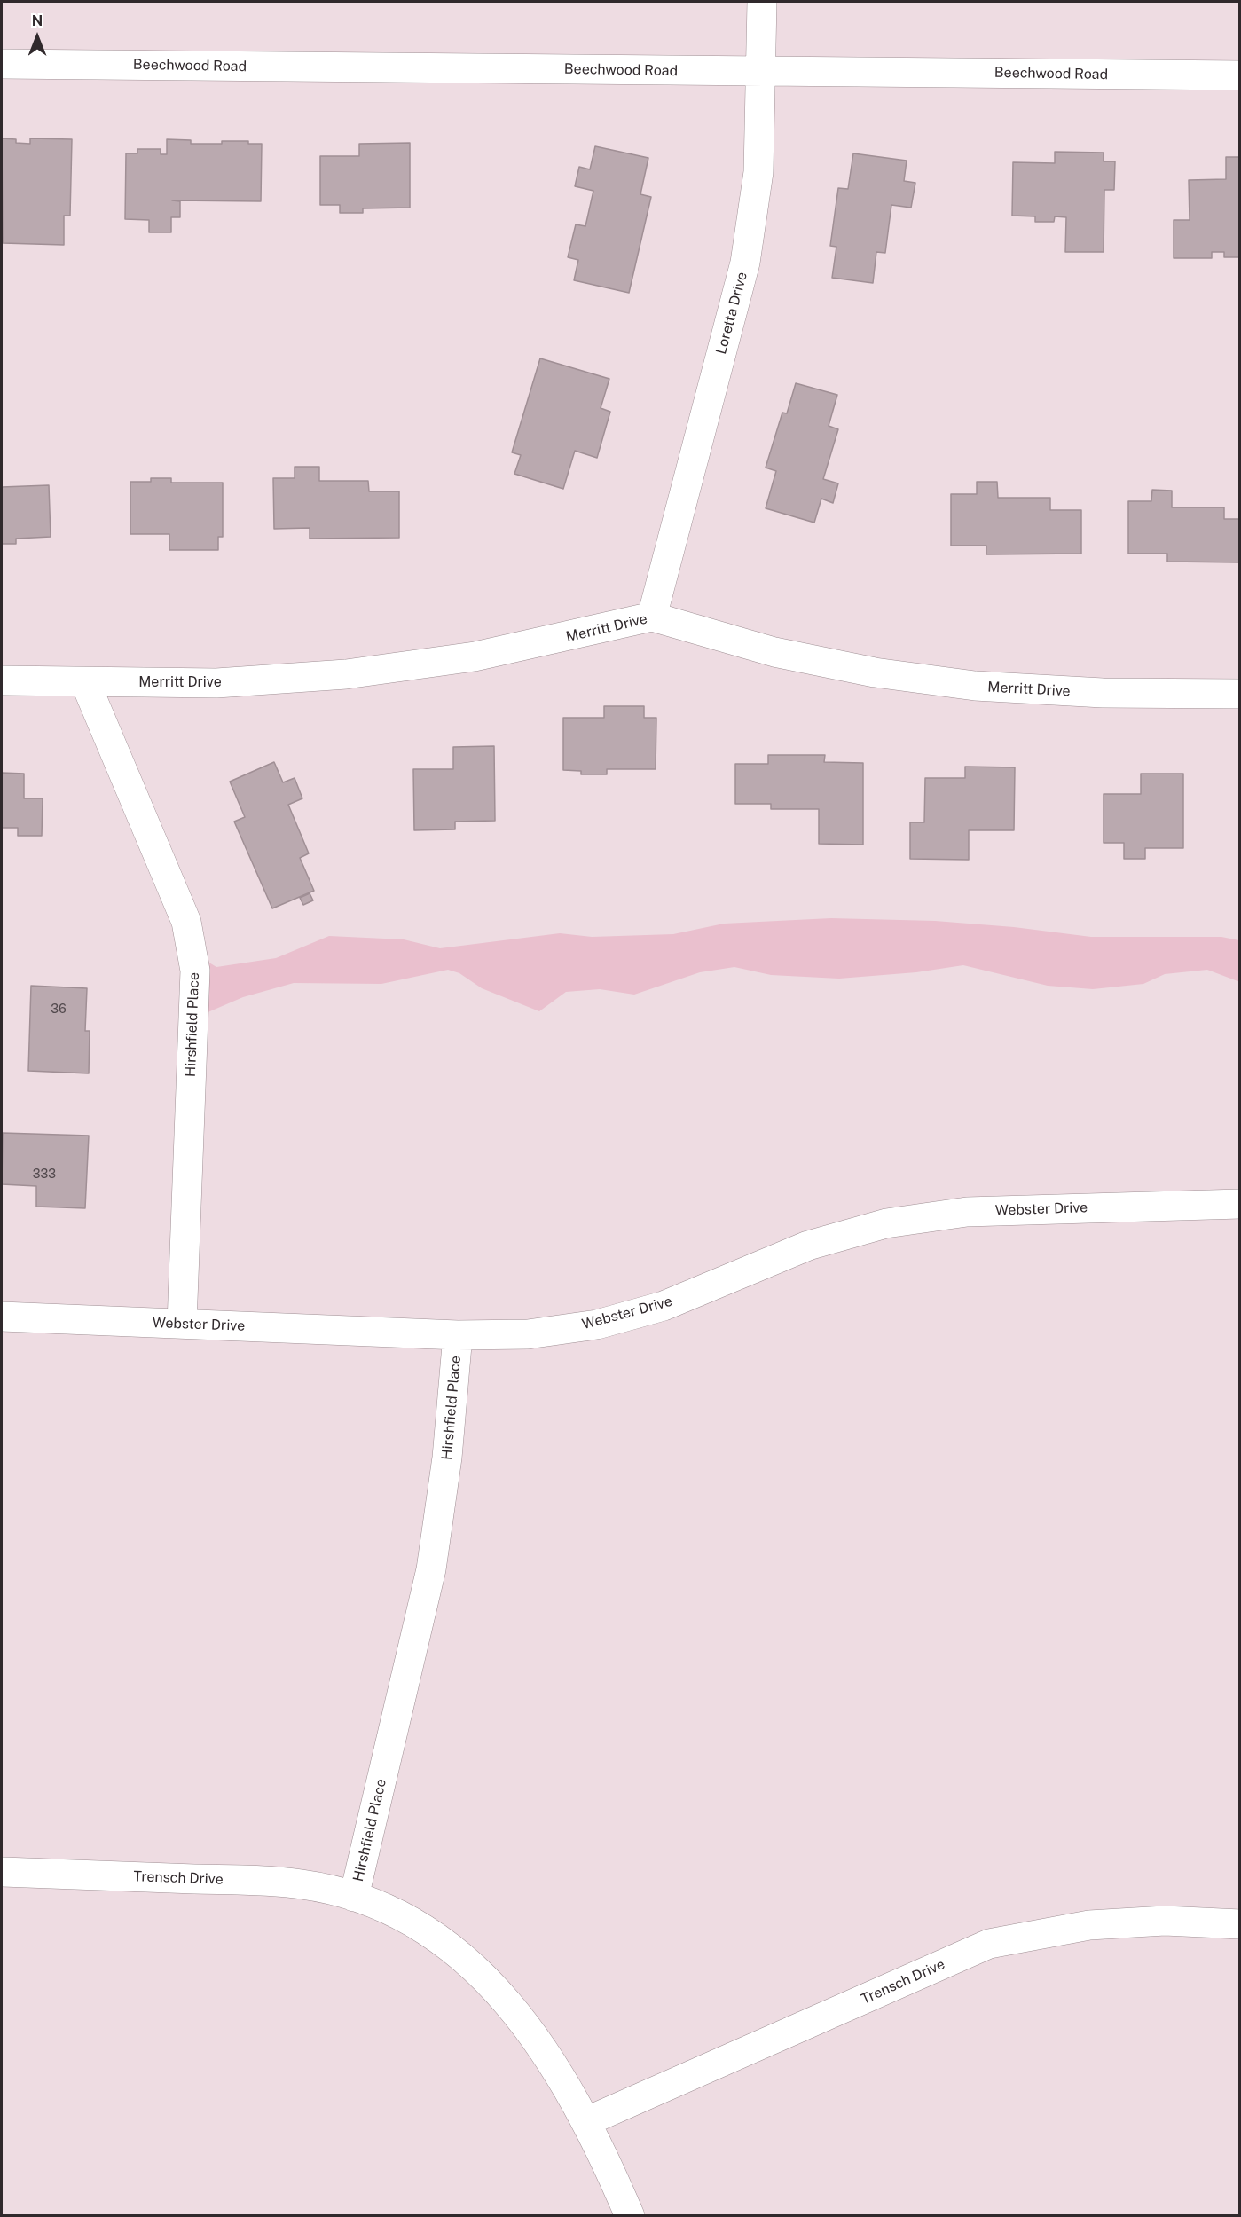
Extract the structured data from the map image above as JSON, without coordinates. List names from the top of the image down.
{
  "streets": {
    "street": [
      "Beechwood Road",
      "Loretta Drive",
      "Merritt Drive",
      "Hirshfield Place",
      "Webster Drive",
      "Trensch Drive"
    ]
  },
  "crossings": [
    ["Beechwood Road", "Loretta Drive"],
    ["Loretta Drive", "Merritt Drive"],
    ["Merritt Drive", "Hirshfield Place"],
    ["Hirshfield Place", "Webster Drive"],
    ["Hirshfield Place", "Trensch Drive"]
  ],
  "house_numbers": ["36", "333"],
  "north": "top"
}
